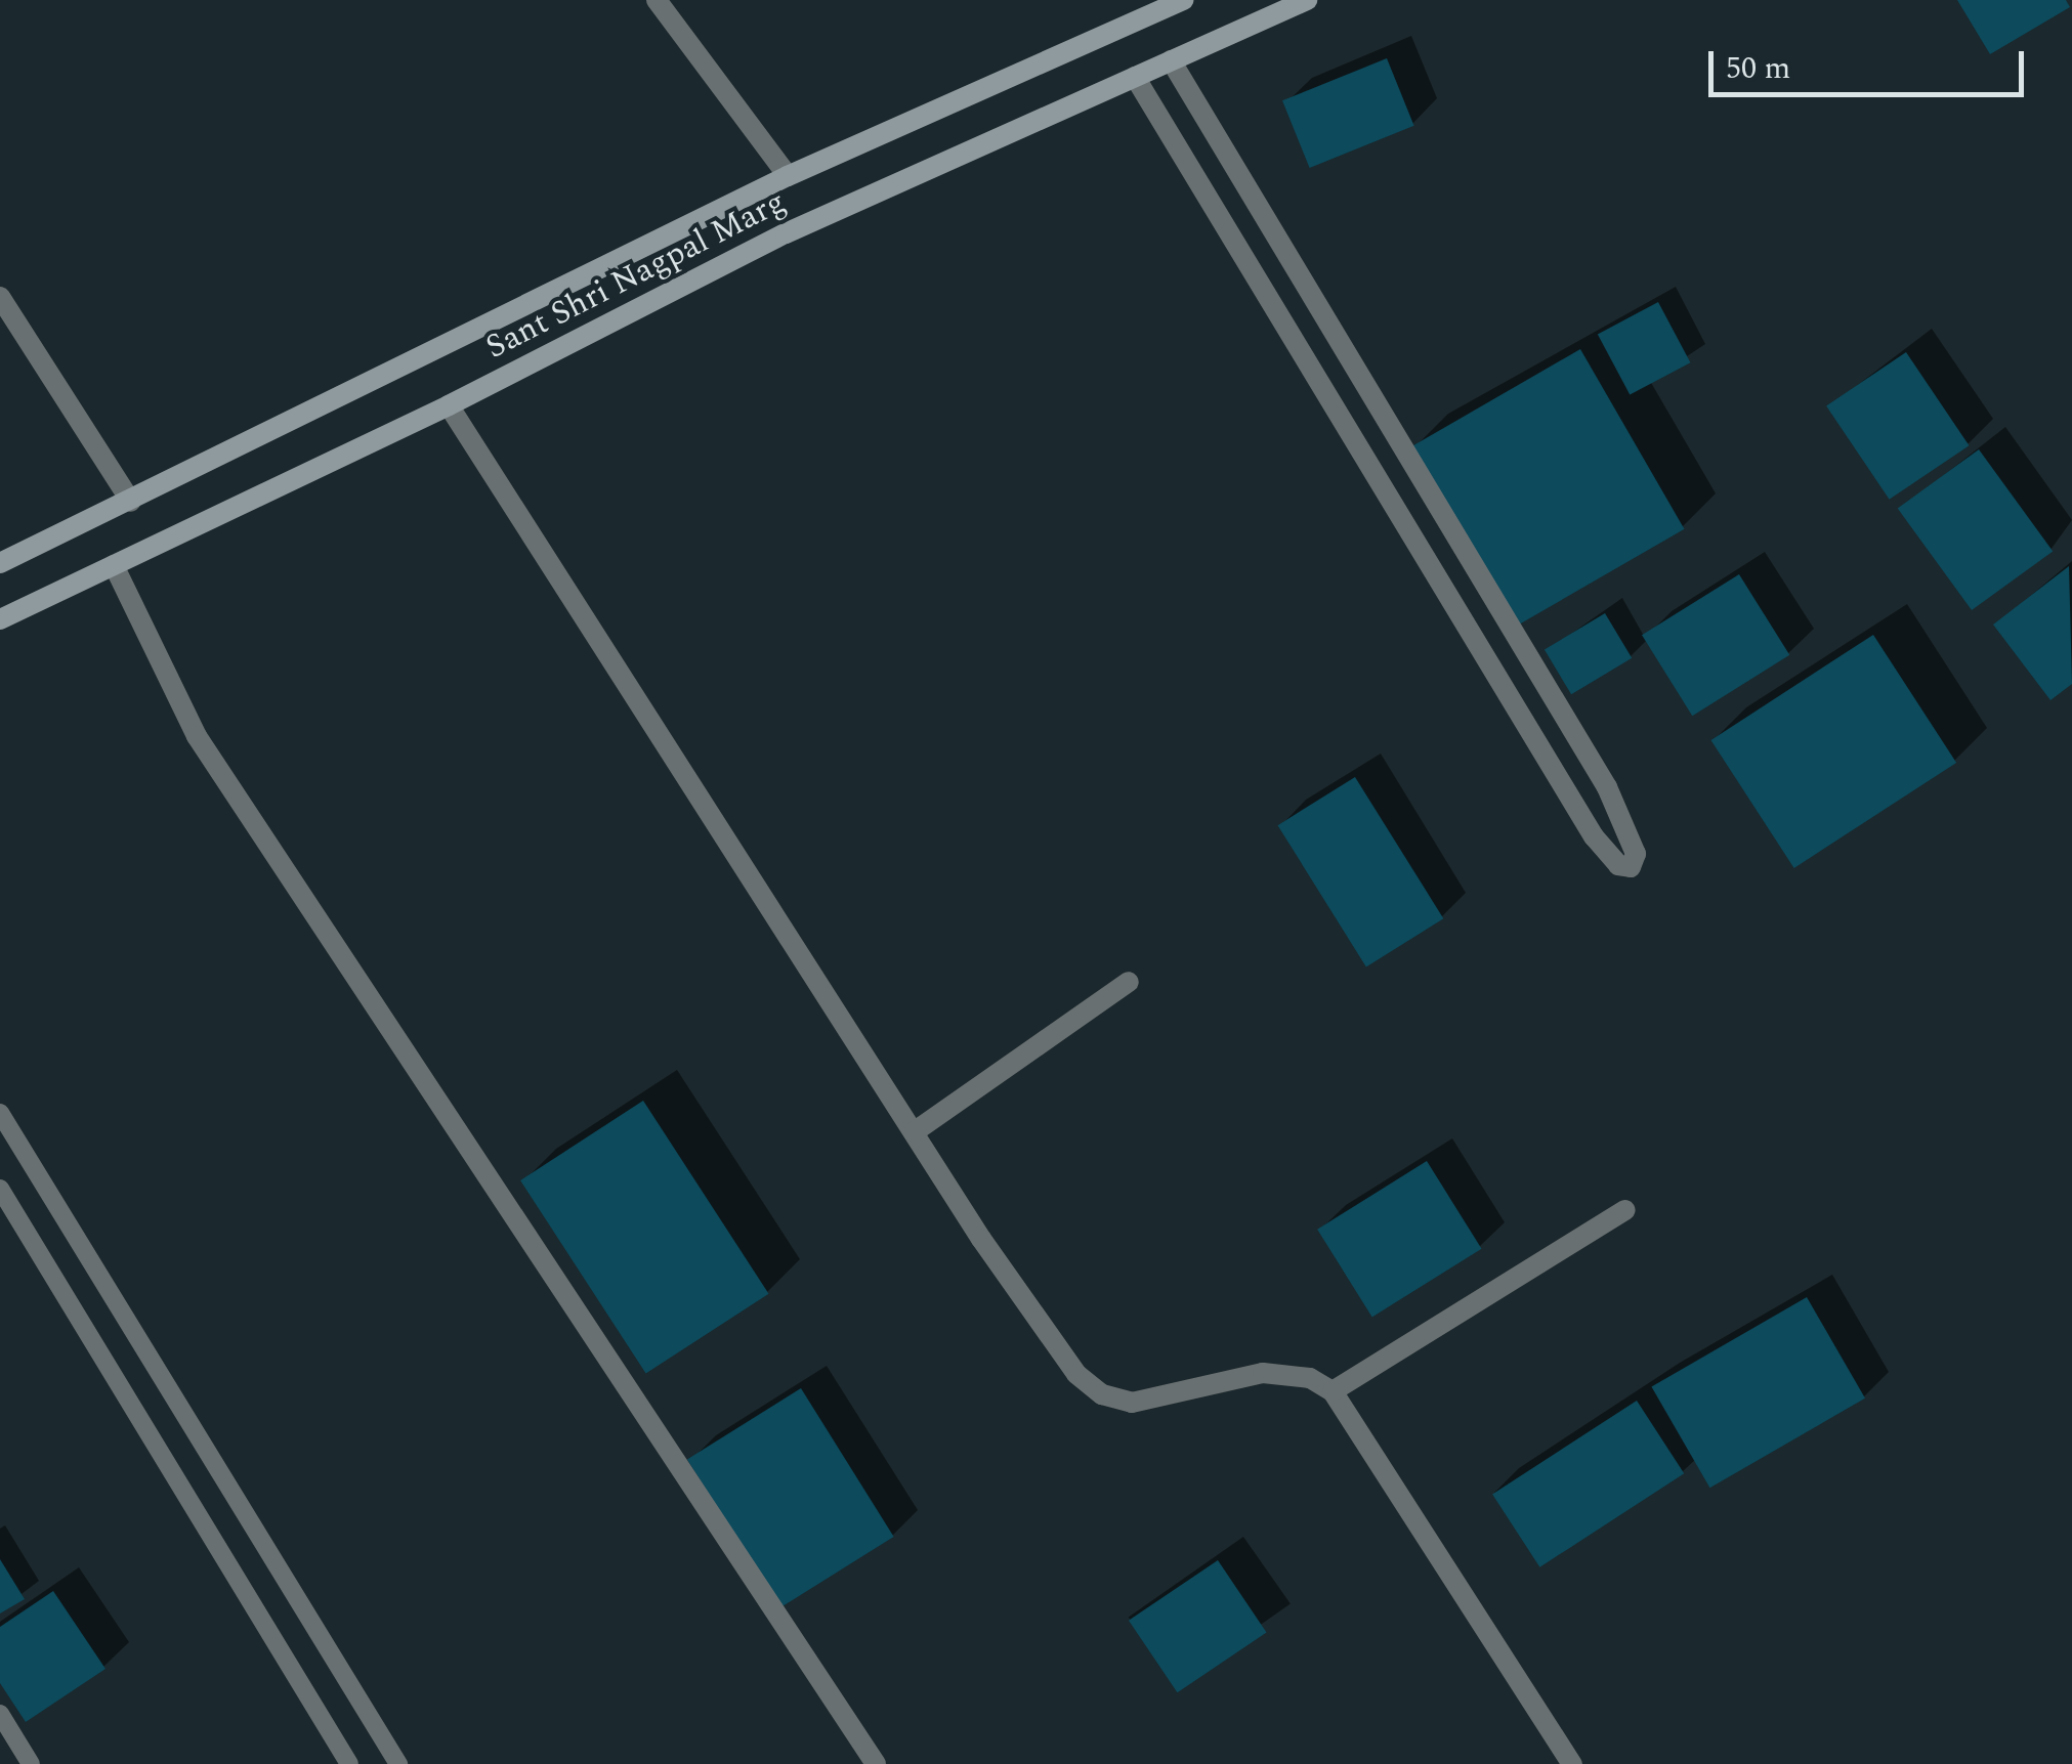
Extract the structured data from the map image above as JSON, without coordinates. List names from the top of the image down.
{
  "streets": {
    "main road": ["Sant Shri Nagpal Marg"]
  },
  "scale_bar": "50 m"
}
